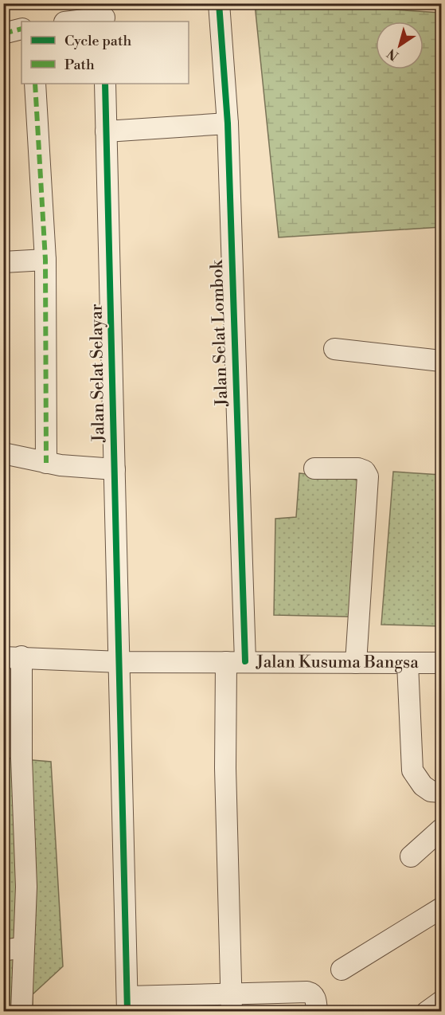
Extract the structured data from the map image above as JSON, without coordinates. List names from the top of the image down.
{
  "streets": {
    "street": ["Jalan Selat Lombok", "Jalan Selat Selayar", "Jalan Kusuma Bangsa"]
  },
  "crossings": [
    ["Jalan Selat Lombok", "Jalan Kusuma Bangsa"],
    ["Jalan Selat Selayar", "Jalan Kusuma Bangsa"]
  ],
  "legend": ["Cycle path", "Path"],
  "north": "bottom left"
}
